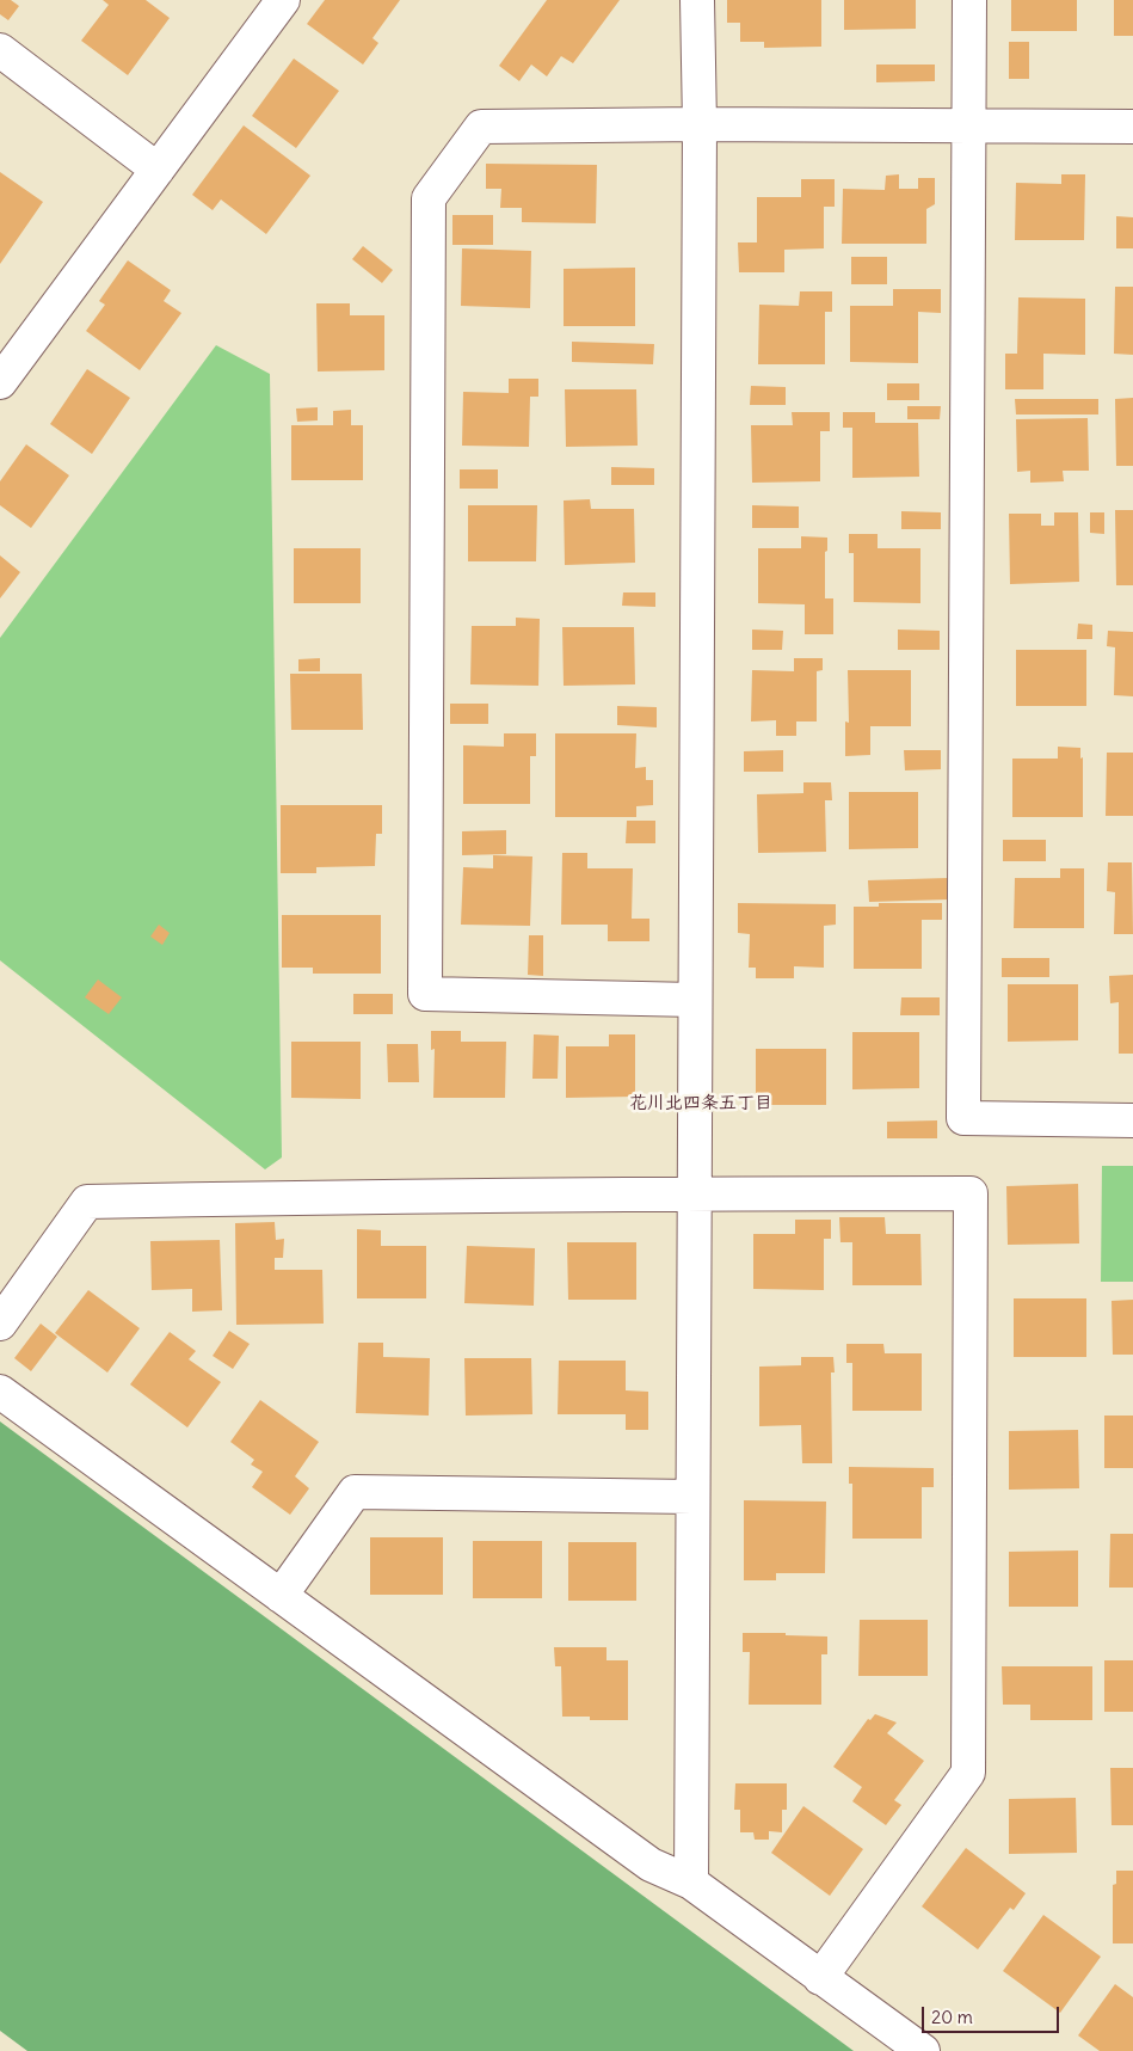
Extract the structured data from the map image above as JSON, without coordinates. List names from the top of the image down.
{
  "districts": ["花川北四条五丁目"],
  "scale_bar": "20 m"
}
